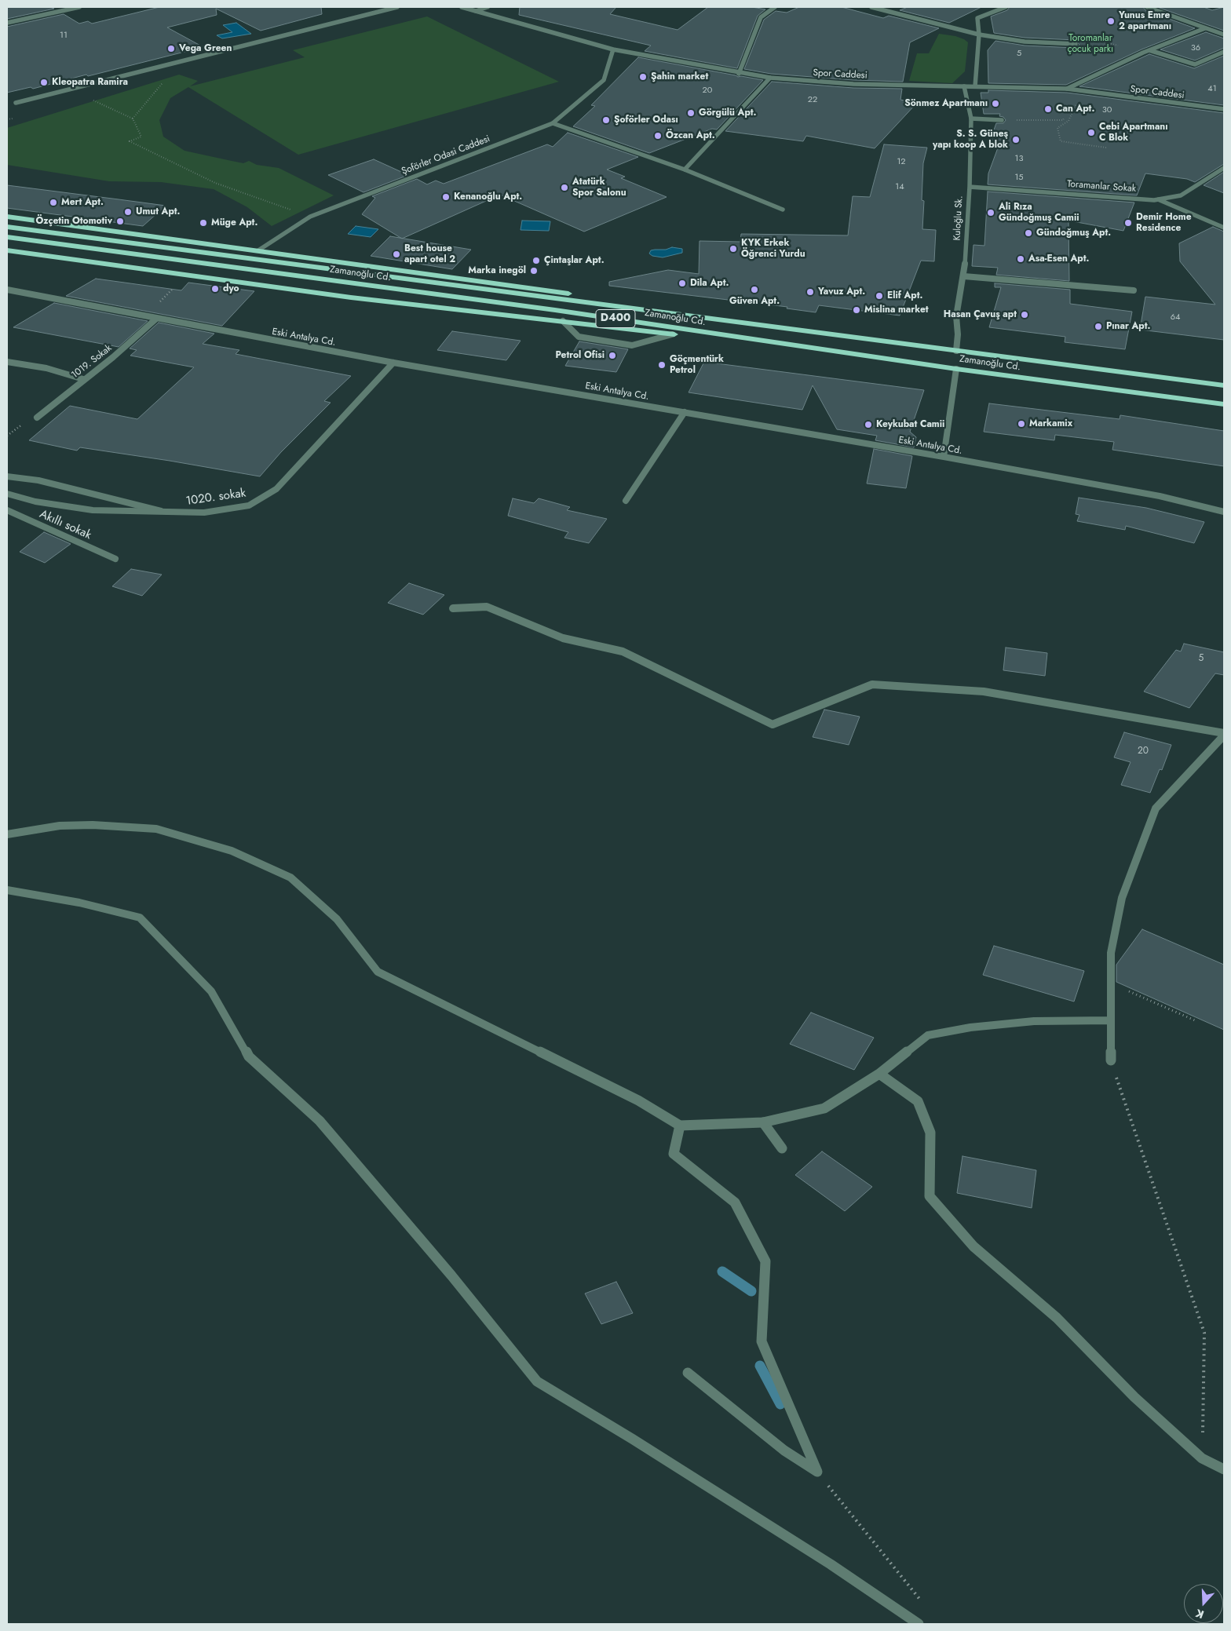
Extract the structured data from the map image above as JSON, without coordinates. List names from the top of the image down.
{
  "streets": {
    "highway": ["Zamanoğlu Cd.", "D400"],
    "street": [
      "Spor Caddesi",
      "Şoförler Odasi Caddesi",
      "Toramanlar Sokak",
      "Kuloğlu Sk.",
      "Eski Antalya Cd.",
      "1019. Sokak",
      "1020. sokak",
      "Akıllı sokak"
    ]
  },
  "crossings": [
    ["Spor Caddesi", "Şoförler Odasi Caddesi"],
    ["Spor Caddesi", "Kuloğlu Sk."],
    ["Toramanlar Sokak", "Kuloğlu Sk."],
    ["Kuloğlu Sk.", "Zamanoğlu Cd."],
    ["Eski Antalya Cd.", "1019. Sokak"],
    ["Eski Antalya Cd.", "1020. sokak"]
  ],
  "parks": ["Toromanlar çocuk parkı"],
  "places": [
    "Yunus Emre 2 apartmanı",
    "Vega Green",
    "Şahin market",
    "Kleopatra Ramira",
    "Sönmez Apartmanı",
    "Can Apt.",
    "Görgülü Apt.",
    "Şoförler Odası",
    "Cebi Apartmanı C Blok",
    "Özcan Apt.",
    "S. S. Güneş yapı koop A blok",
    "Atatürk Spor Salonu",
    "Kenanoğlu Apt.",
    "Mert Apt.",
    "Umut Apt.",
    "Ali Rıza Gündoğmuş Camii",
    "Özçetin Otomotiv",
    "Müge Apt.",
    "Demir Home Residence",
    "Gündoğmuş Apt.",
    "KYK Erkek Öğrenci Yurdu",
    "Best house apart otel 2",
    "Asa-Esen Apt.",
    "Çintaşlar Apt.",
    "Marka inegöl",
    "Dila Apt.",
    "dyo",
    "Güven Apt.",
    "Yavuz Apt.",
    "Elif Apt.",
    "Mislina market",
    "Hasan Çavuş apt",
    "Pınar Apt.",
    "Petrol Ofisi",
    "Göçmentürk Petrol",
    "Markamix",
    "Keykubat Camii"
  ],
  "house_numbers": [
    "11",
    "36",
    "5",
    "41",
    "20",
    "22",
    "30",
    "13",
    "12",
    "15",
    "14",
    "64",
    "5",
    "20"
  ],
  "north": "bottom"
}
